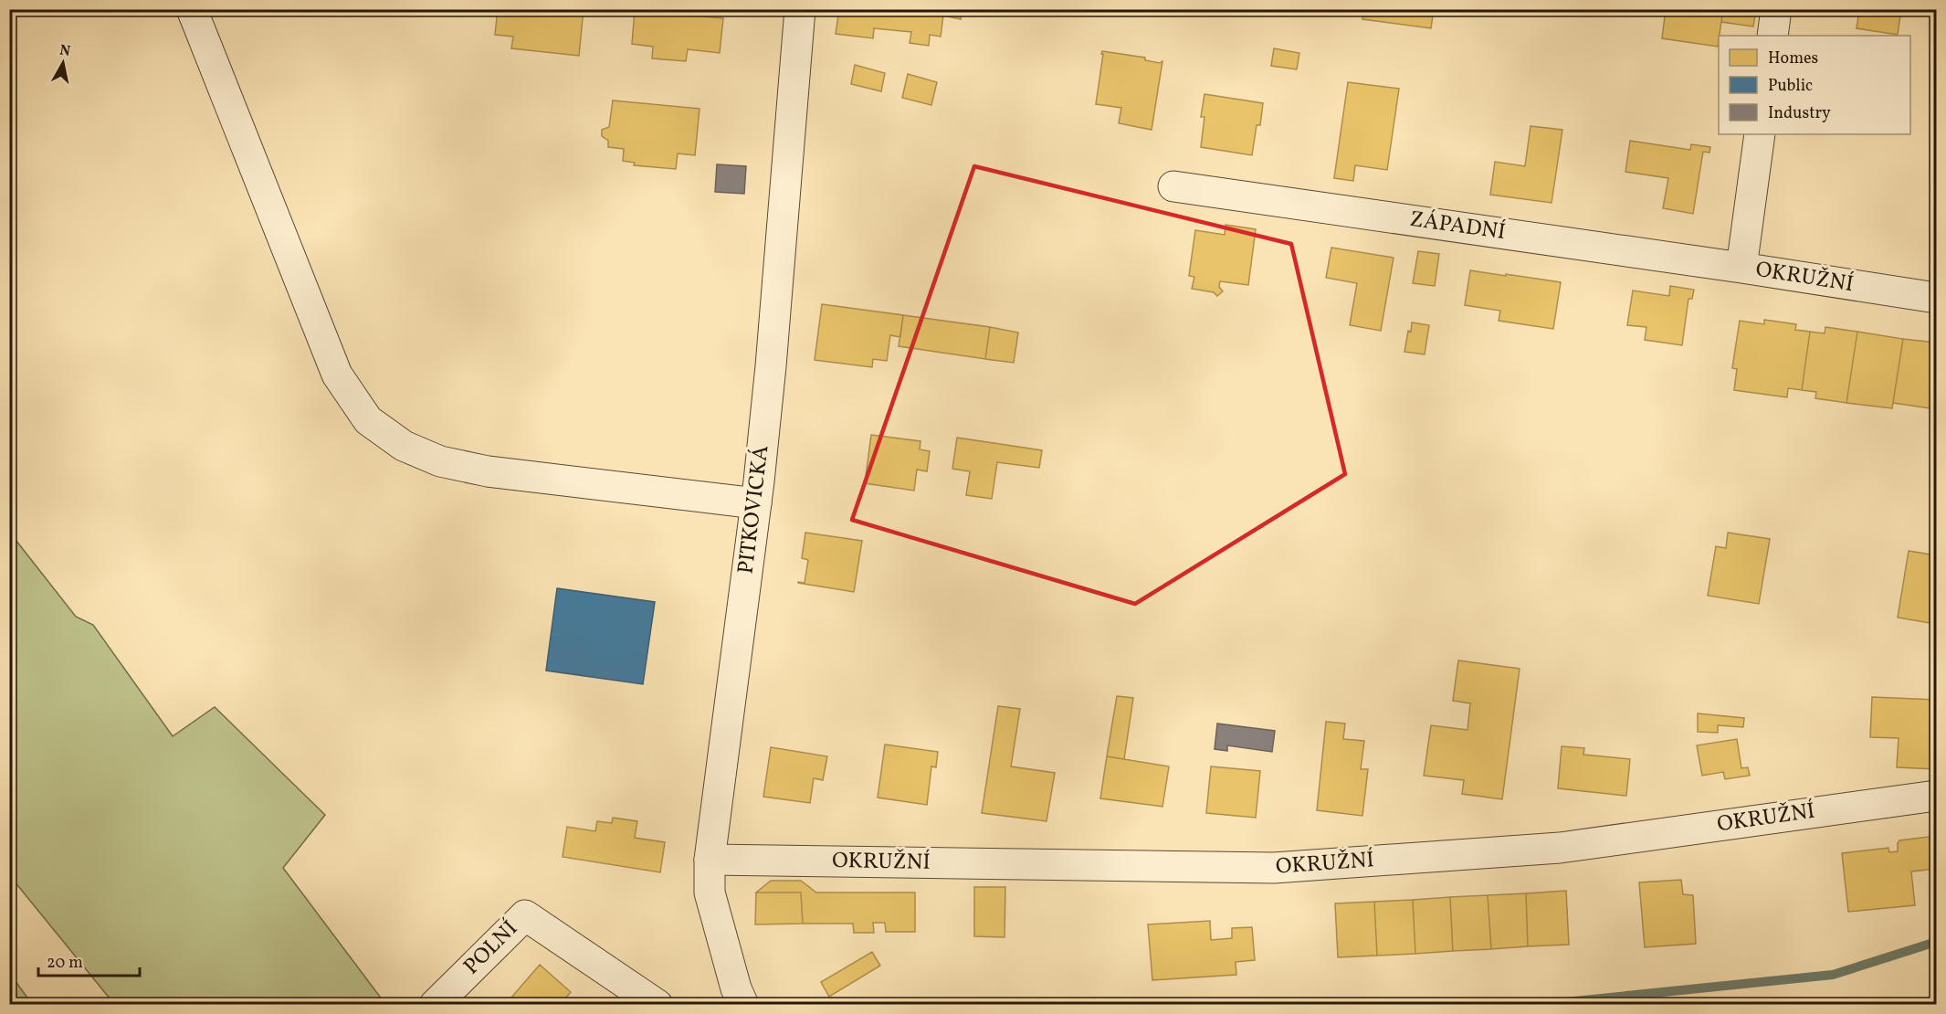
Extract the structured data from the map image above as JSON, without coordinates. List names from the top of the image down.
{
  "streets": {
    "street": [
      "ZÁPADNÍ",
      "OKRUŽNÍ",
      "PITKOVICKÁ",
      "POLNÍ"
    ]
  },
  "crossings": [
    ["ZÁPADNÍ", "OKRUŽNÍ"],
    ["OKRUŽNÍ", "PITKOVICKÁ"]
  ],
  "legend": ["Homes", "Public", "Industry"],
  "scale_bar": "20 m",
  "north": "top"
}
